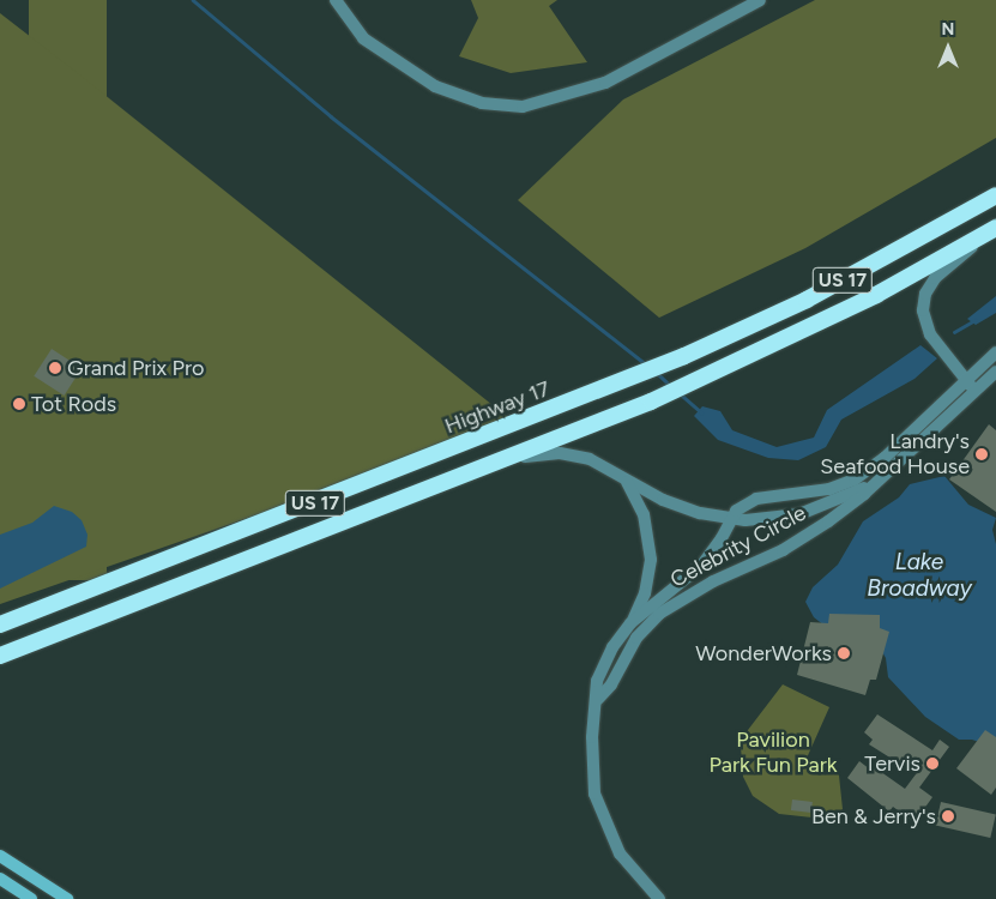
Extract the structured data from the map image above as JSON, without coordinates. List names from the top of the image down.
{
  "streets": {
    "highway": ["US 17", "Highway 17"],
    "street": ["Celebrity Circle"]
  },
  "water": ["Lake Broadway"],
  "parks": ["Pavilion Park Fun Park"],
  "places": [
    "Grand Prix Pro",
    "Tot Rods",
    "Landry's Seafood House",
    "WonderWorks",
    "Tervis",
    "Ben & Jerry's"
  ],
  "north": "top"
}
